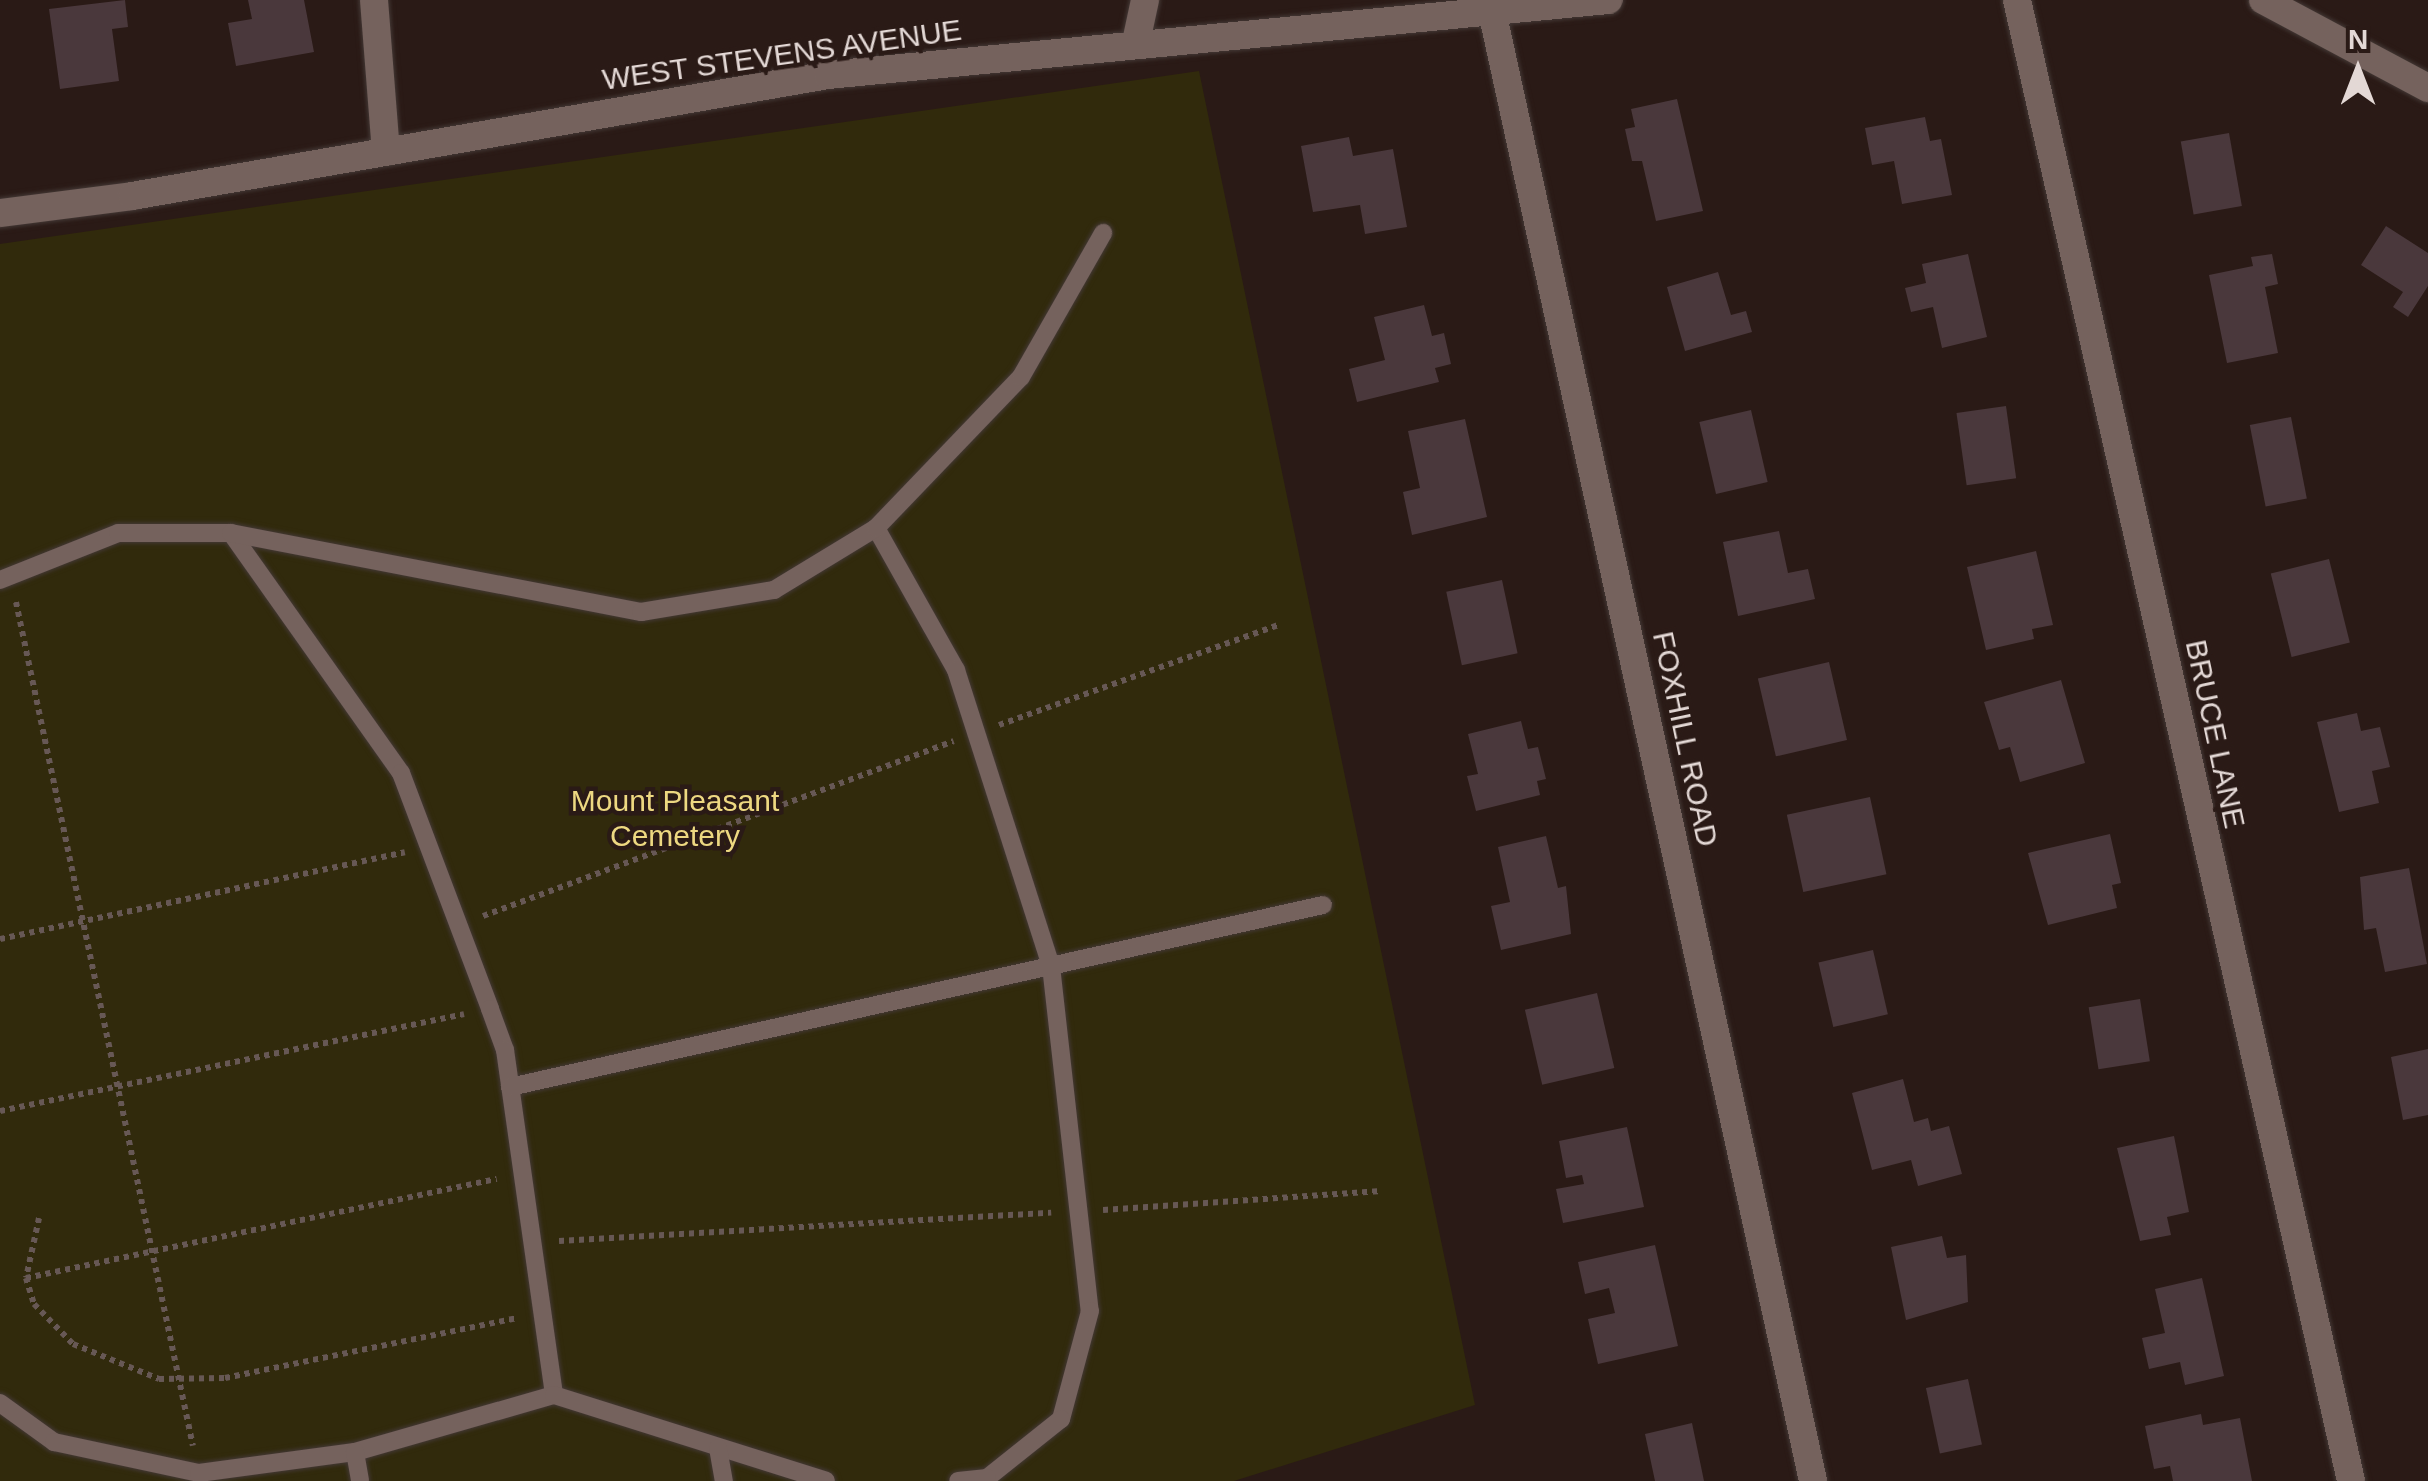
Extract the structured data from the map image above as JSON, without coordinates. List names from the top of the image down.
{
  "streets": {
    "street": ["WEST STEVENS AVENUE", "BRUCE LANE", "FOXHILL ROAD"]
  },
  "crossings": [
    ["WEST STEVENS AVENUE", "FOXHILL ROAD"]
  ],
  "parks": ["Mount Pleasant Cemetery"],
  "north": "top"
}
